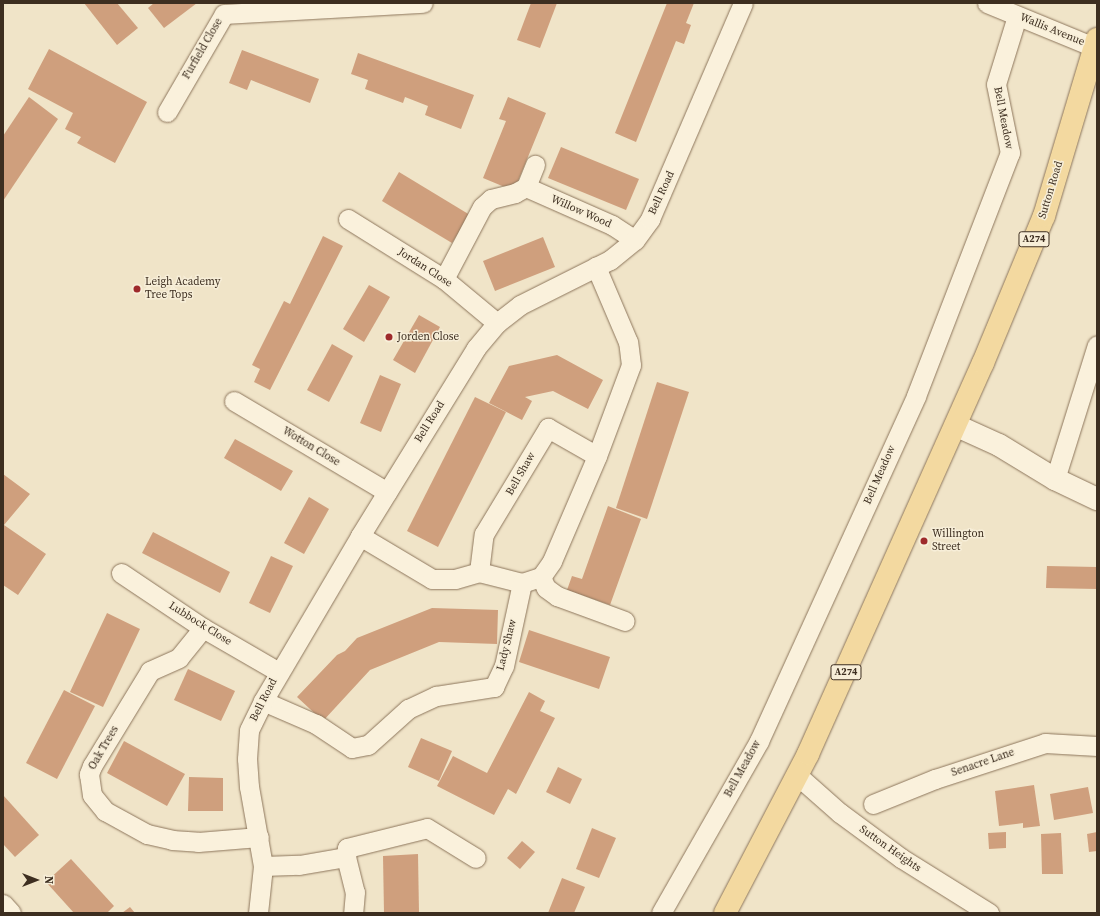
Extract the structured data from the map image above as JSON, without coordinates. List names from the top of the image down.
{
  "streets": {
    "main road": ["Sutton Road", "A274"],
    "street": [
      "Wallis Avenue",
      "Furfield Close",
      "Bell Meadow",
      "Bell Road",
      "Willow Wood",
      "Jordan Close",
      "Wotton Close",
      "Bell Shaw",
      "Lubbock Close",
      "Lady Shaw",
      "Oak Trees",
      "Senacre Lane",
      "Sutton Heights"
    ]
  },
  "crossings": [
    ["Wallis Avenue", "Bell Meadow"],
    ["Wallis Avenue", "Sutton Road"],
    ["Sutton Road", "A274"],
    ["Bell Road", "Willow Wood"],
    ["Bell Road", "Jordan Close"],
    ["Bell Road", "Wotton Close"],
    ["Bell Road", "Lubbock Close"],
    ["Bell Road", "Lady Shaw"],
    ["Bell Road", "Oak Trees"],
    ["A274", "Sutton Heights"],
    ["Lubbock Close", "Oak Trees"]
  ],
  "places": ["Leigh Academy Tree Tops", "Jorden Close", "Willington Street"],
  "north": "right"
}
